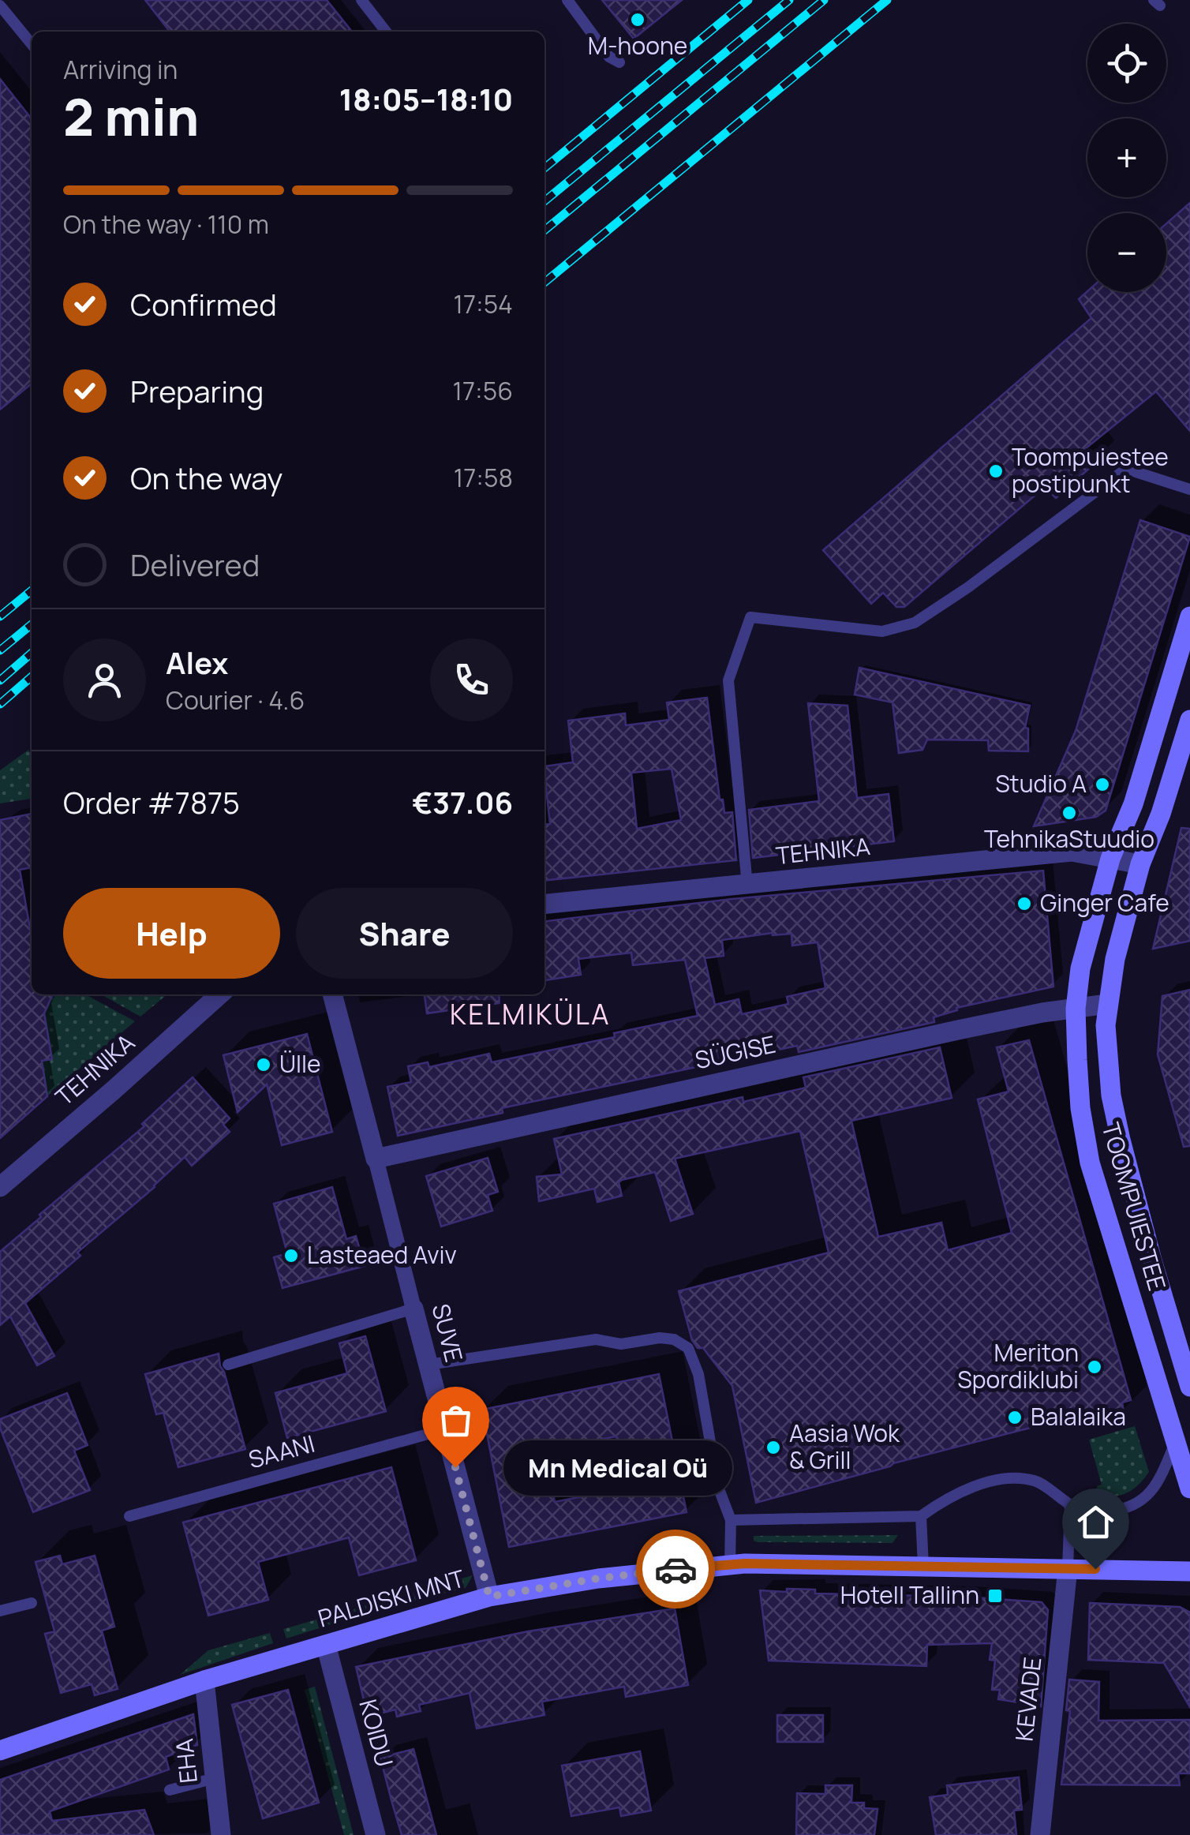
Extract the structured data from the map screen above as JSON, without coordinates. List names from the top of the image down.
{
  "streets": {
    "main road": ["TOOMPUIESTEE", "PALDISKI MNT"],
    "street": [
      "TEHNIKA",
      "SÜGISE",
      "SUVE",
      "KEVADE",
      "KOIDU",
      "EHA"
    ],
    "lane": ["SAANI"]
  },
  "crossings": [
    ["TEHNIKA", "TOOMPUIESTEE"],
    ["SÜGISE", "TOOMPUIESTEE"],
    ["SÜGISE", "SUVE"],
    ["SUVE", "SAANI"],
    ["SUVE", "PALDISKI MNT"],
    ["PALDISKI MNT", "KEVADE"],
    ["PALDISKI MNT", "KOIDU"],
    ["PALDISKI MNT", "EHA"]
  ],
  "districts": ["KELMIKÜLA"],
  "places": {
    "other": [
      "M-hoone",
      "Toompuiestee postipunkt",
      "Studio A",
      "TehnikaStuudio",
      "Ginger Cafe",
      "Ülle",
      "Lasteaed Aviv",
      "Meriton Spordiklubi",
      "Balalaika",
      "Aasia Wok & Grill",
      "Mn Medical Oü"
    ],
    "transit": ["Hotell Tallinn"]
  },
  "page": {
    "map_buttons": ["+", "−"],
    "heading": ["2 min", "Arriving in", "18:05–18:10"],
    "panel": [
      "Alex",
      "Courier · 4.6",
      "Order #7875",
      "€37.06"
    ],
    "bar": "On the way · 110 m",
    "list": [
      ["Confirmed", "17:54"],
      ["Preparing", "17:56"],
      ["On the way", "17:58"],
      "Delivered"
    ],
    "buttons": ["Help", "Share"],
    "bubble": "Mn Medical Oü"
  }
}
